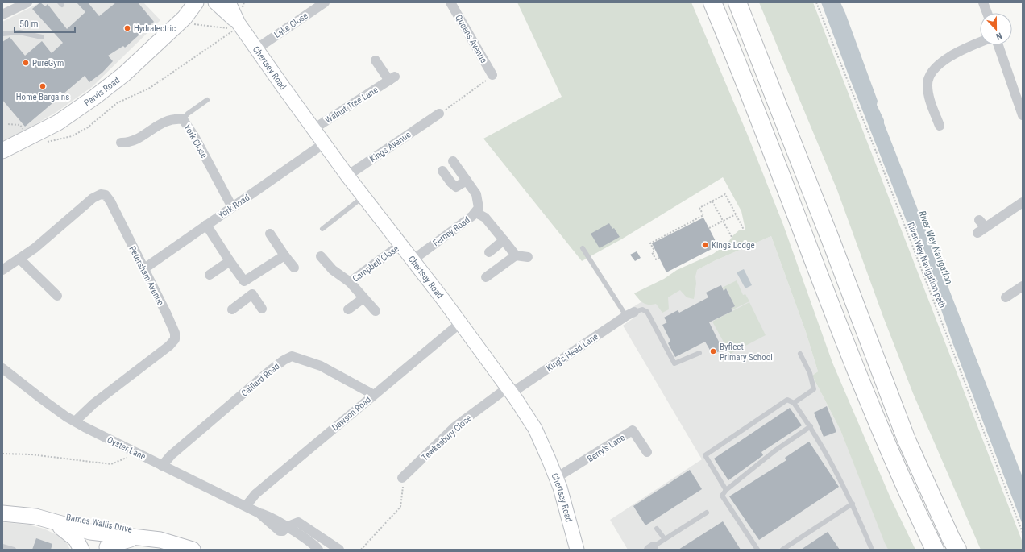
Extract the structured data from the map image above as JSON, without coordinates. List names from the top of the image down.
{
  "streets": {
    "main road": ["Parvis Road", "Barnes Wallis Drive"],
    "street": [
      "Lake Close",
      "Queens Avenue",
      "Chertsey Road",
      "Walnut Tree Lane",
      "York Close",
      "Kings Avenue",
      "York Road",
      "Ferney Road",
      "Campbell Close",
      "Petersham Avenue",
      "King's Head Lane",
      "Caillard Road",
      "Dawson Road",
      "Tewkesbury Close",
      "Oyster Lane",
      "Berry's Lane"
    ],
    "path": ["River Wey Navigation path"]
  },
  "crossings": [
    ["Lake Close", "Chertsey Road"],
    ["Chertsey Road", "Walnut Tree Lane"],
    ["Chertsey Road", "Kings Avenue"],
    ["Chertsey Road", "York Road"],
    ["Chertsey Road", "Ferney Road"],
    ["Chertsey Road", "Campbell Close"],
    ["Chertsey Road", "King's Head Lane"],
    ["Chertsey Road", "Dawson Road"],
    ["Chertsey Road", "Tewkesbury Close"],
    ["Chertsey Road", "Berry's Lane"],
    ["York Close", "York Road"],
    ["York Road", "Petersham Avenue"],
    ["Petersham Avenue", "Oyster Lane"],
    ["King's Head Lane", "Tewkesbury Close"],
    ["Caillard Road", "Dawson Road"],
    ["Caillard Road", "Oyster Lane"],
    ["Dawson Road", "Oyster Lane"]
  ],
  "water": ["River Wey Navigation"],
  "places": [
    "Hydralectric",
    "PureGym",
    "Home Bargains",
    "Kings Lodge",
    "Byfleet Primary School"
  ],
  "scale_bar": "50 m",
  "north": "bottom"
}
